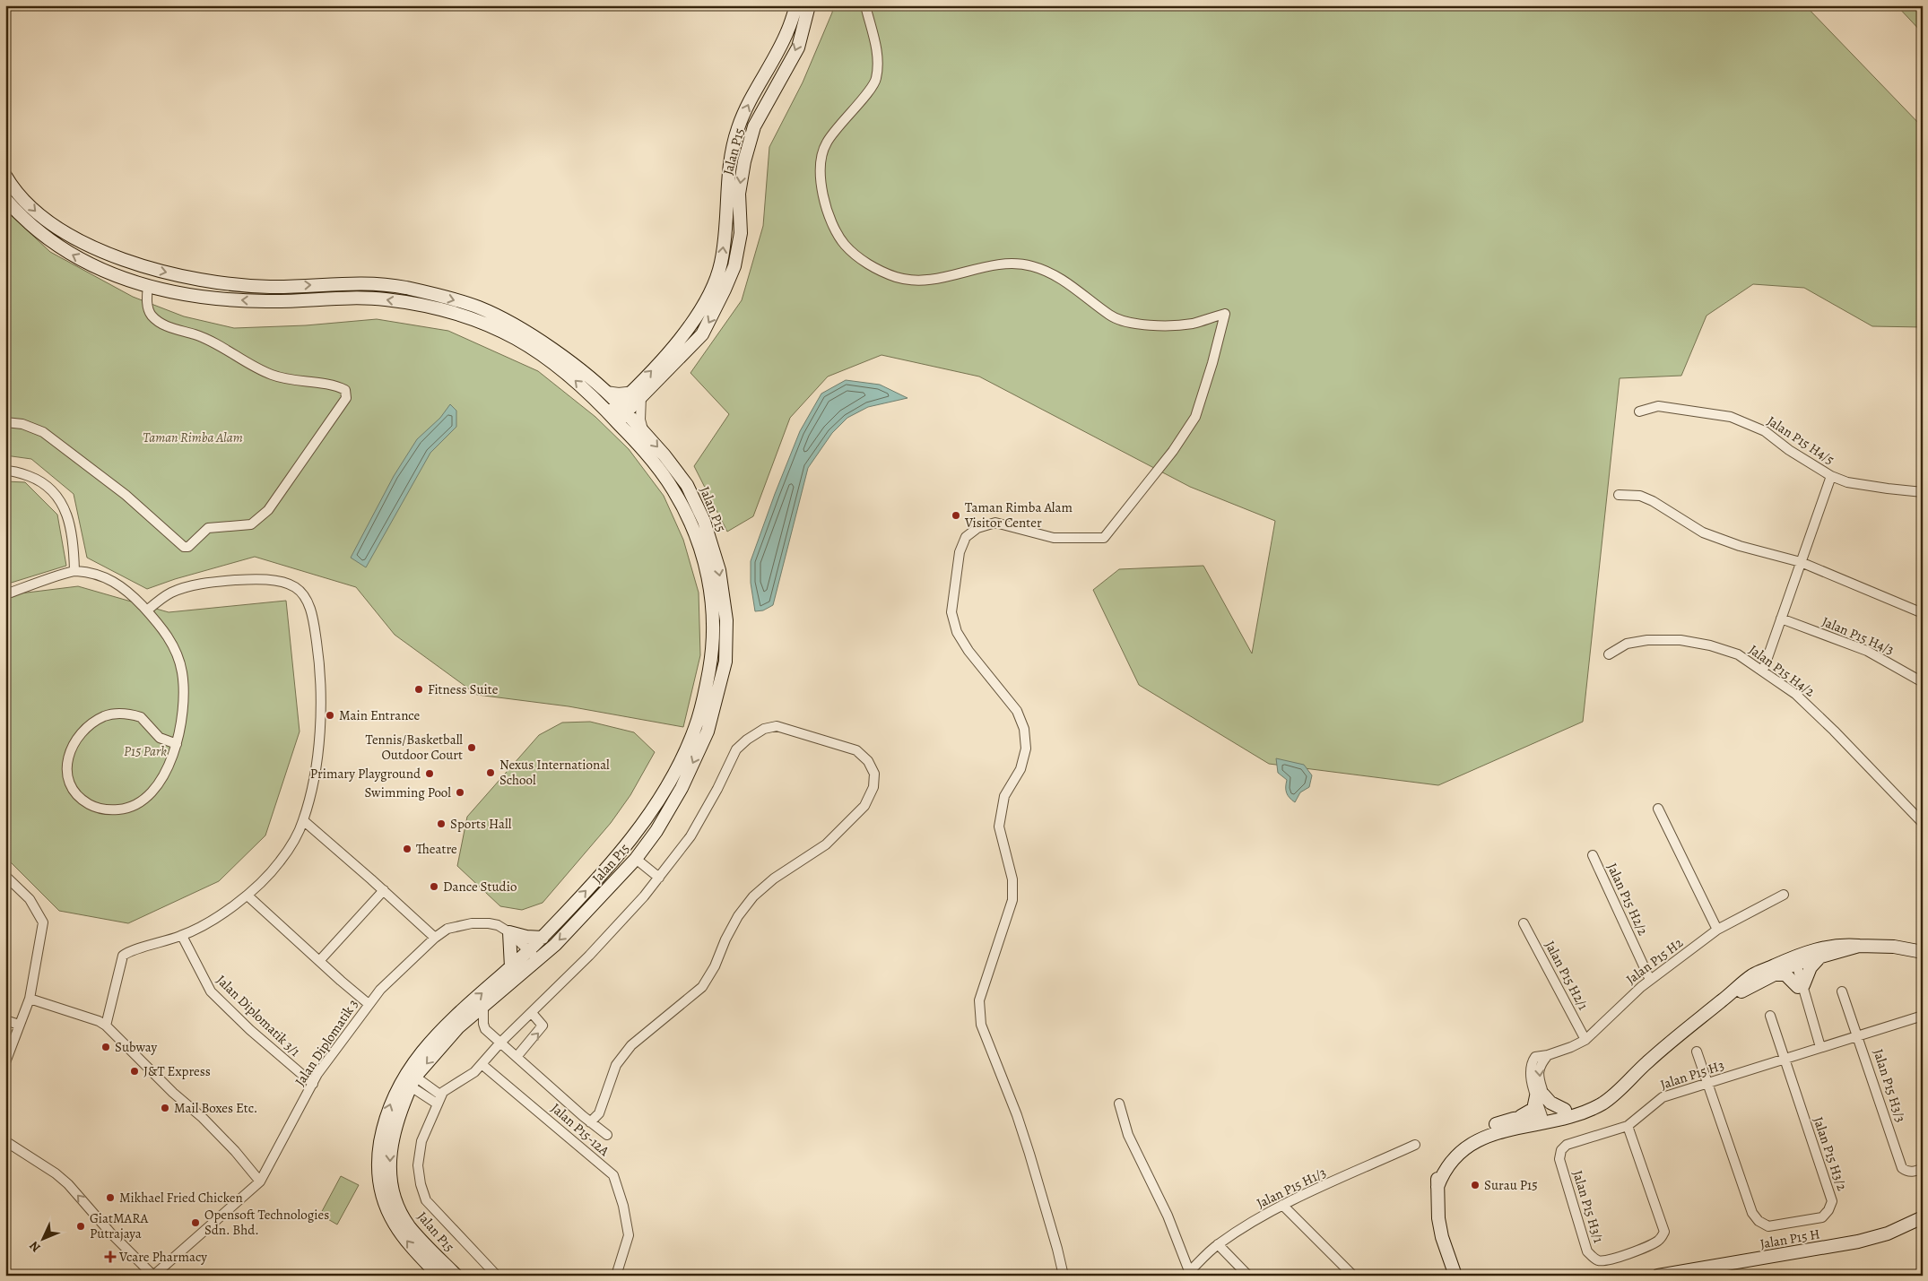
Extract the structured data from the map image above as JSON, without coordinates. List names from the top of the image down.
{
  "streets": {
    "street": [
      "Jalan P15",
      "Jalan P15 H4/5",
      "Jalan P15 H4/3",
      "Jalan P15 H4/2",
      "Jalan P15 H2/2",
      "Jalan P15 H2",
      "Jalan P15 H2/1",
      "Jalan Diplomatik 3/1",
      "Jalan Diplomatik 3",
      "Jalan P15 H3",
      "Jalan P15 H3/3",
      "Jalan P15-12A",
      "Jalan P15 H3/2",
      "Jalan P15 H1/3",
      "Jalan P15 H3/1",
      "Jalan P15 H"
    ]
  },
  "crossings": [
    ["Jalan P15", "Jalan Diplomatik 3"],
    ["Jalan P15 H2/2", "Jalan P15 H2"],
    ["Jalan P15 H2", "Jalan P15 H2/1"],
    ["Jalan Diplomatik 3/1", "Jalan Diplomatik 3"],
    ["Jalan P15 H3", "Jalan P15 H3/3"],
    ["Jalan P15 H3", "Jalan P15 H3/2"],
    ["Jalan P15 H3", "Jalan P15 H3/1"]
  ],
  "parks": ["Taman Rimba Alam", "P15 Park"],
  "places": {
    "other": [
      "Taman Rimba Alam Visitor Center",
      "Fitness Suite",
      "Main Entrance",
      "Tennis/Basketball Outdoor Court",
      "Nexus International School",
      "Primary Playground",
      "Swimming Pool",
      "Sports Hall",
      "Theatre",
      "Dance Studio",
      "Subway",
      "J&T Express",
      "Mail Boxes Etc.",
      "Surau P15",
      "Mikhael Fried Chicken",
      "Opensoft Technologies Sdn. Bhd.",
      "GiatMARA Putrajaya"
    ],
    "health": ["Vcare Pharmacy"]
  },
  "north": "bottom left"
}
